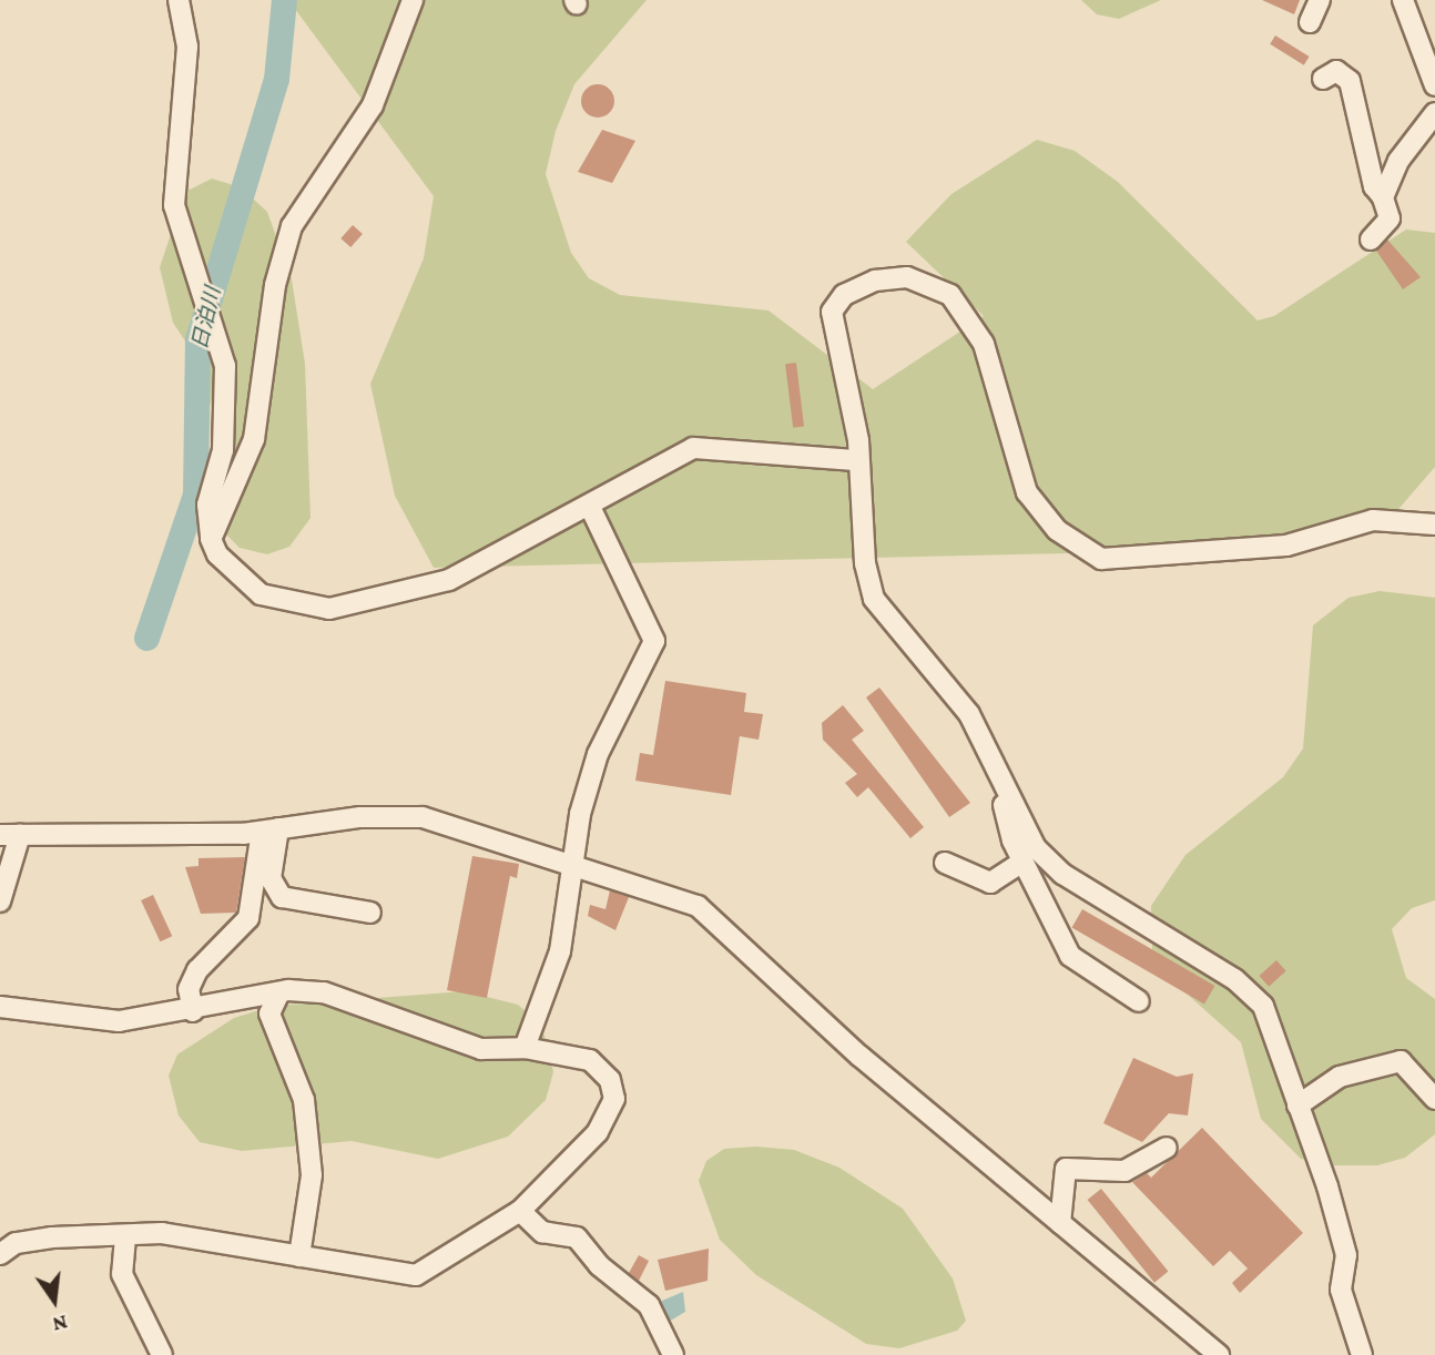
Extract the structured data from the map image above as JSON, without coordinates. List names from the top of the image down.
{
  "water": ["日泊川"],
  "north": "bottom"
}
